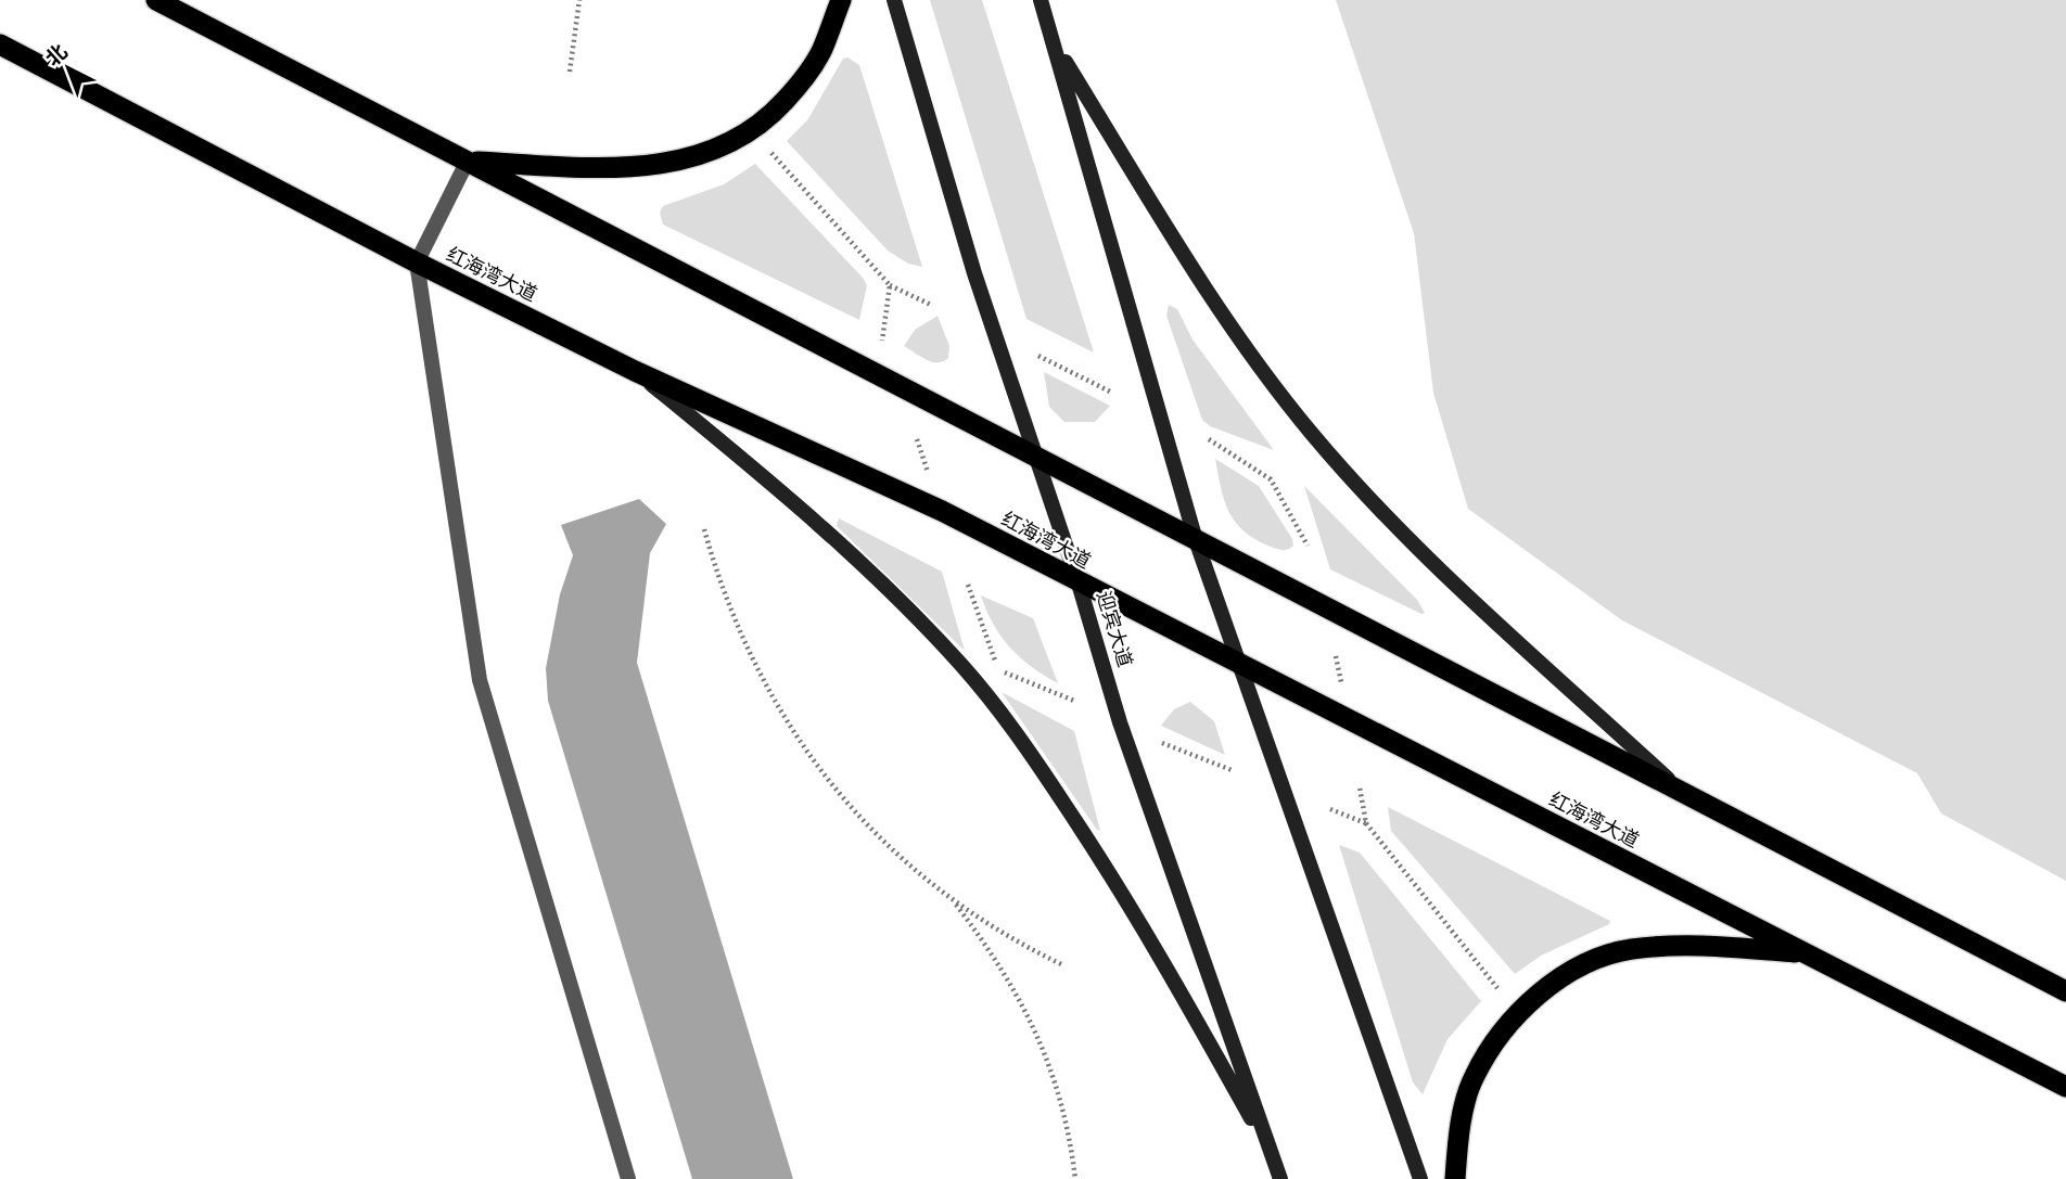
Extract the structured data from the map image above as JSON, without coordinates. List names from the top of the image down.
{
  "streets": {
    "highway": ["红海湾大道"],
    "main road": ["迎宾大道"]
  },
  "crossings": [
    ["红海湾大道", "迎宾大道"]
  ],
  "north": "top left"
}
